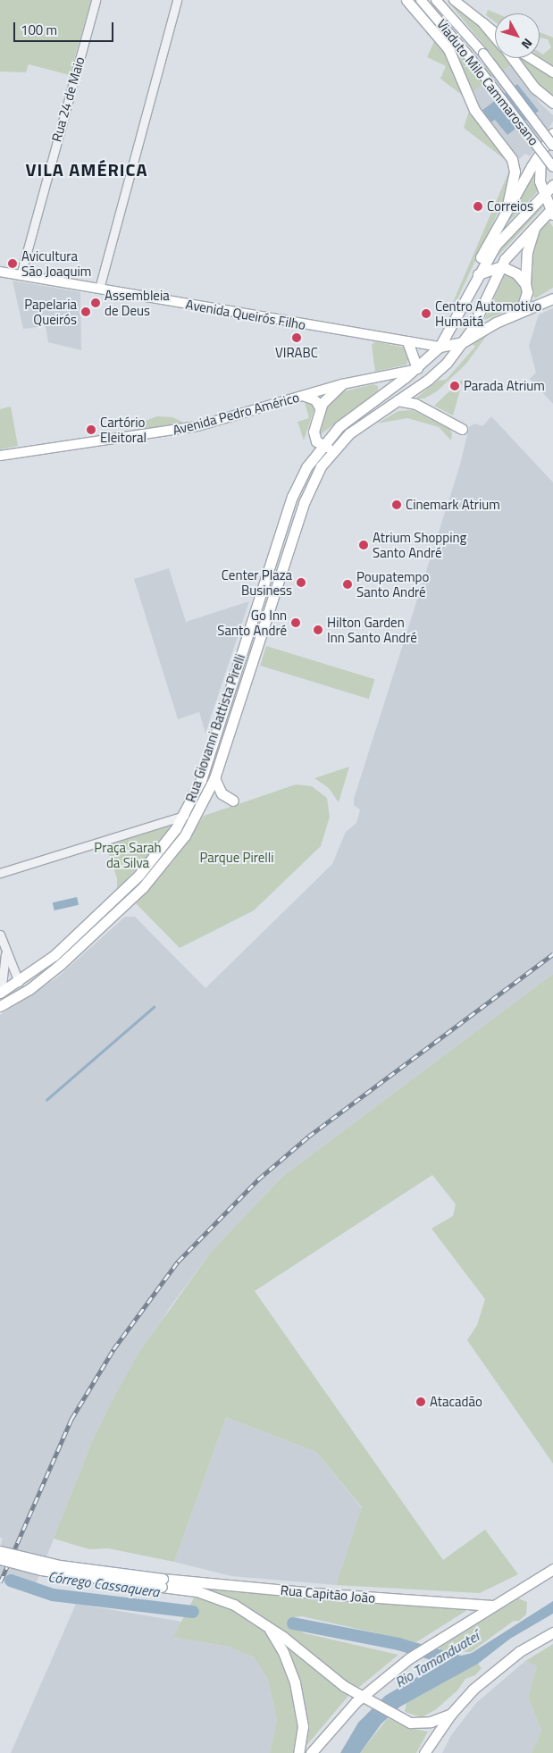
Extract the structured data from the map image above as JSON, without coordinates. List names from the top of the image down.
{
  "streets": {
    "highway": ["Rua Giovanni Battista Pirelli", "Rua Capitão João"],
    "main road": ["Viaduto Milo Cammarosano", "Avenida Queirós Filho", "Avenida Pedro Américo"],
    "street": ["Rua 24 de Maio"]
  },
  "crossings": [
    ["Rua 24 de Maio", "Avenida Queirós Filho"],
    ["Avenida Queirós Filho", "Rua Giovanni Battista Pirelli"],
    ["Avenida Pedro Américo", "Rua Giovanni Battista Pirelli"]
  ],
  "districts": ["VILA AMÉRICA"],
  "water": ["Córrego Cassaquera", "Rio Tamanduateí"],
  "parks": ["Praça Sarah da Silva", "Parque Pirelli"],
  "places": [
    "Correios",
    "Avicultura São Joaquim",
    "Assembleia de Deus",
    "Papelaria Queirós",
    "Centro Automotivo Humaitá",
    "VIRABC",
    "Parada Atrium",
    "Cartório Eleitoral",
    "Cinemark Atrium",
    "Atrium Shopping Santo André",
    "Center Plaza Business",
    "Poupatempo Santo André",
    "Go Inn Santo André",
    "Hilton Garden Inn Santo André",
    "Atacadão"
  ],
  "scale_bar": "100 m",
  "north": "bottom right"
}
